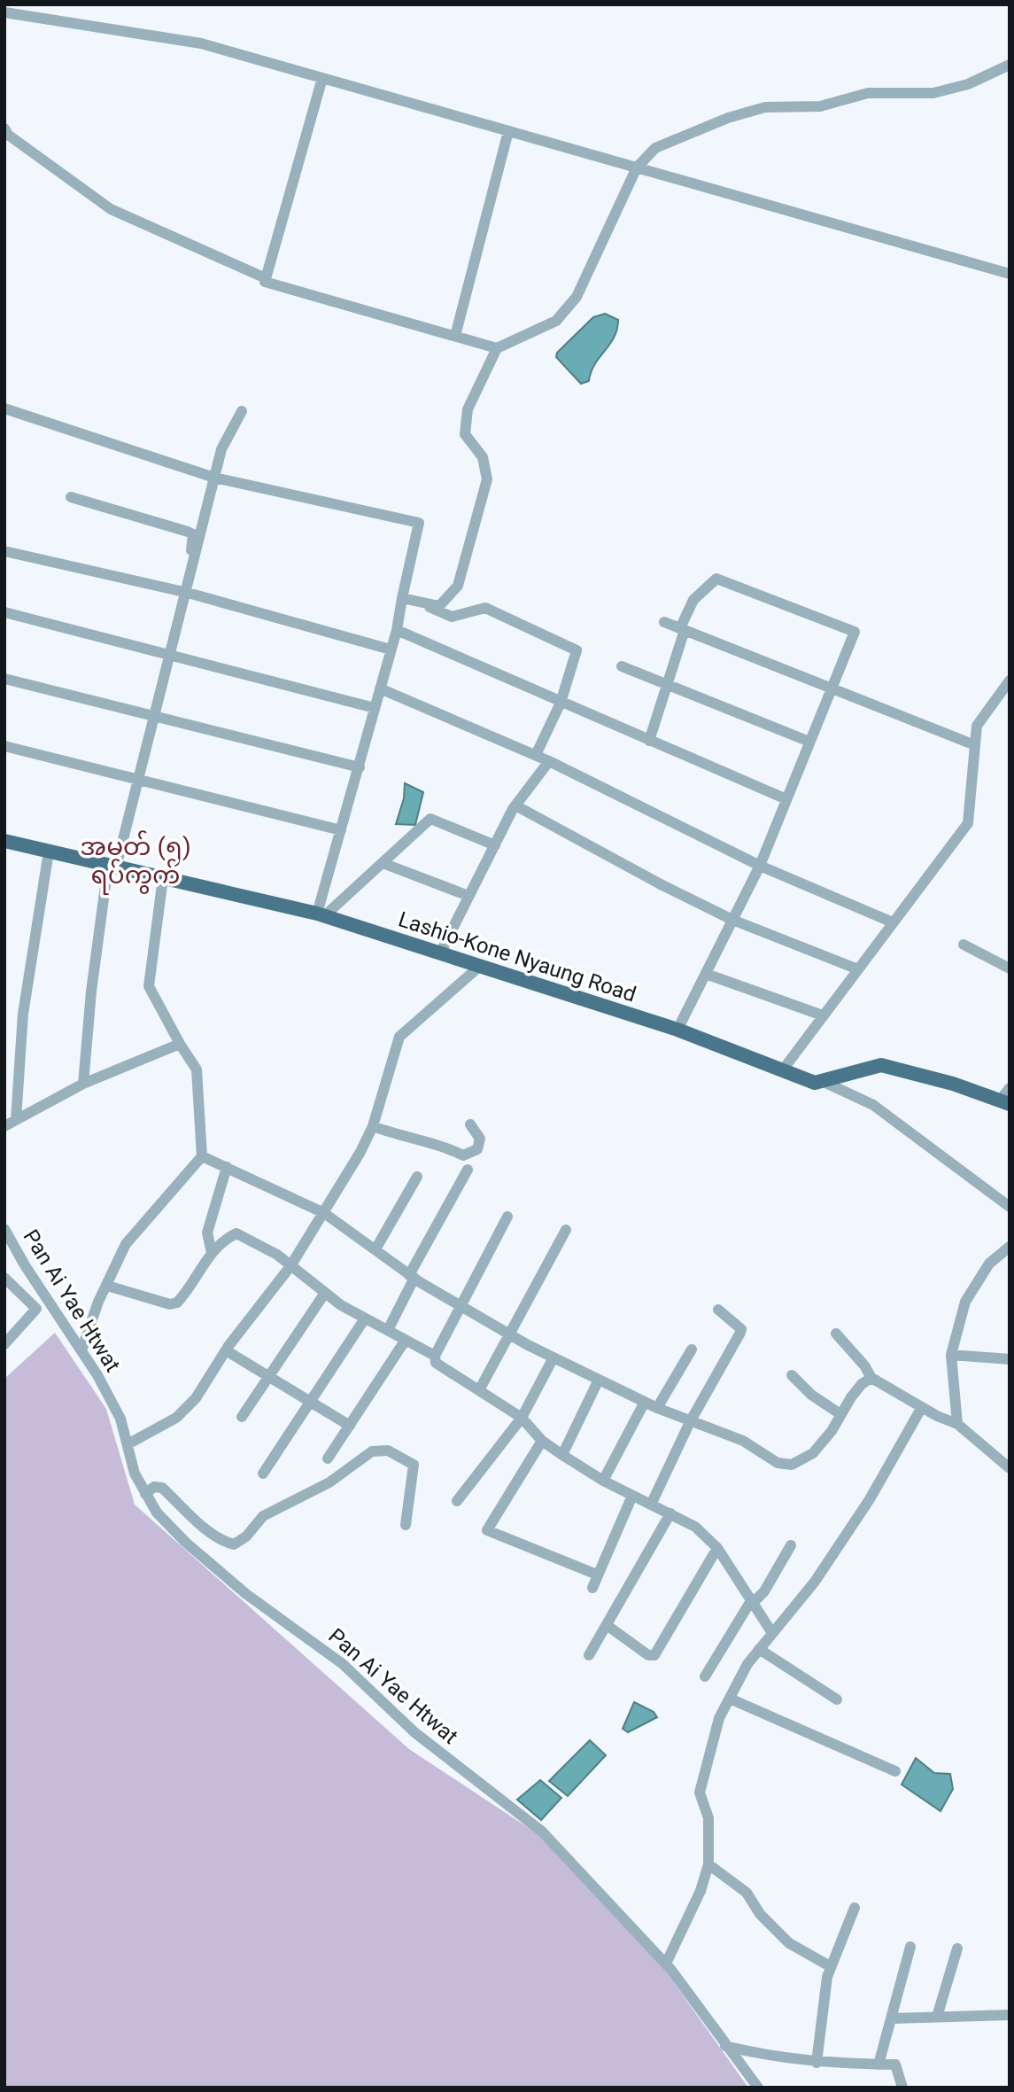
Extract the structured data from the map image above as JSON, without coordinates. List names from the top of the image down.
{
  "streets": {
    "main road": ["Lashio-Kone Nyaung Road"],
    "street": ["Pan Ai Yae Htwat"]
  },
  "districts": ["အမှတ် (၅) ရပ်ကွက်"]
}
